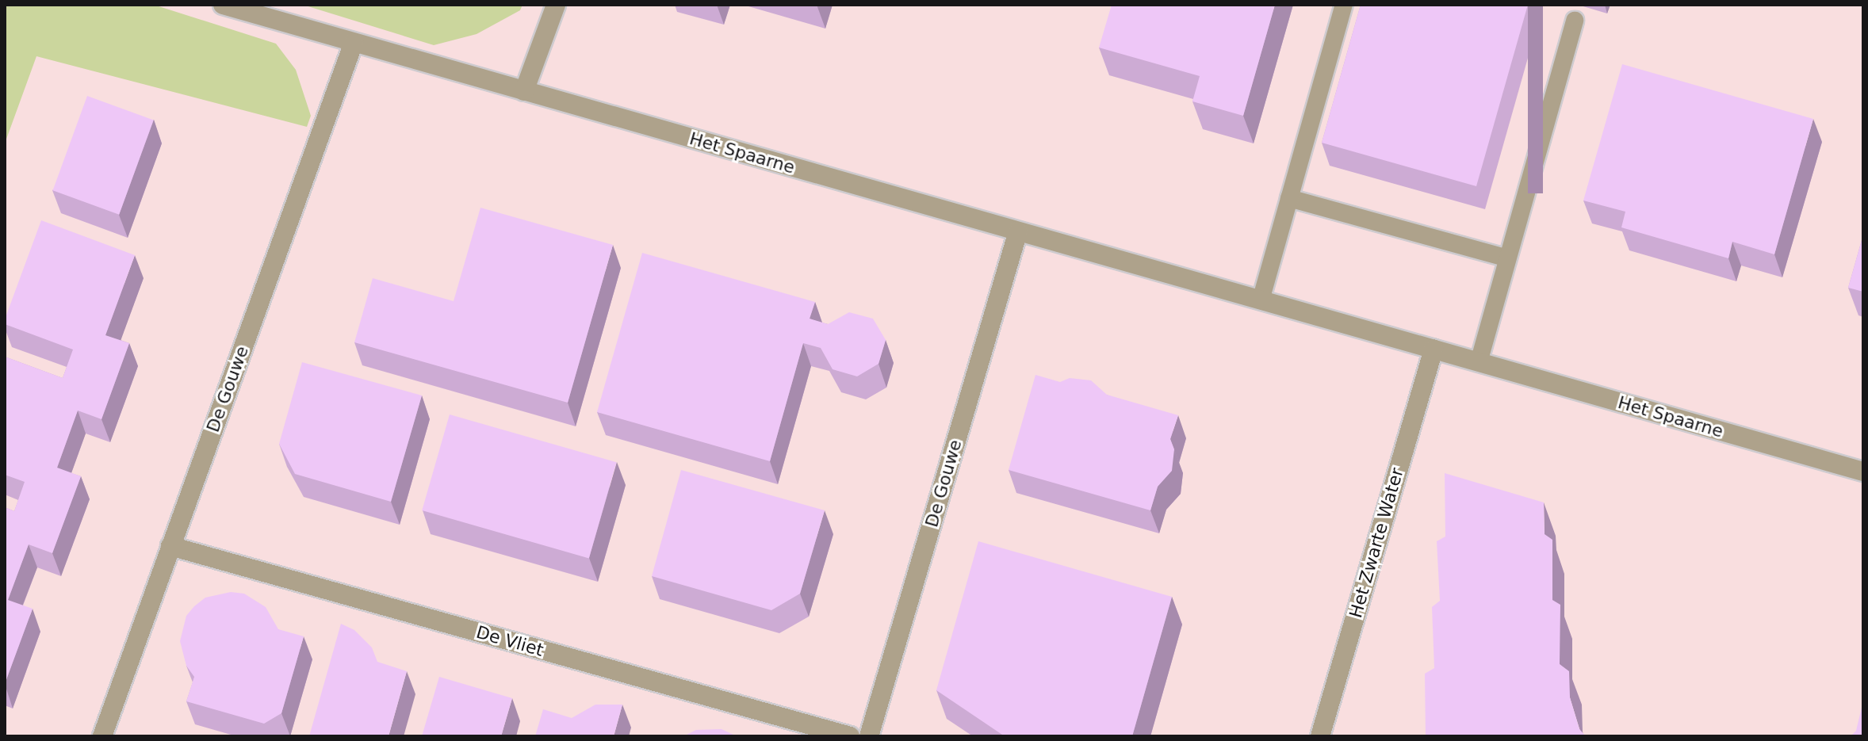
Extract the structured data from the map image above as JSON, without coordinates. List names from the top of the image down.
{
  "streets": {
    "street": [
      "Het Spaarne",
      "De Gouwe",
      "Het Zwarte Water",
      "De Vliet"
    ]
  },
  "crossings": [
    ["Het Spaarne", "De Gouwe"],
    ["Het Spaarne", "Het Zwarte Water"],
    ["De Gouwe", "De Vliet"]
  ]
}
